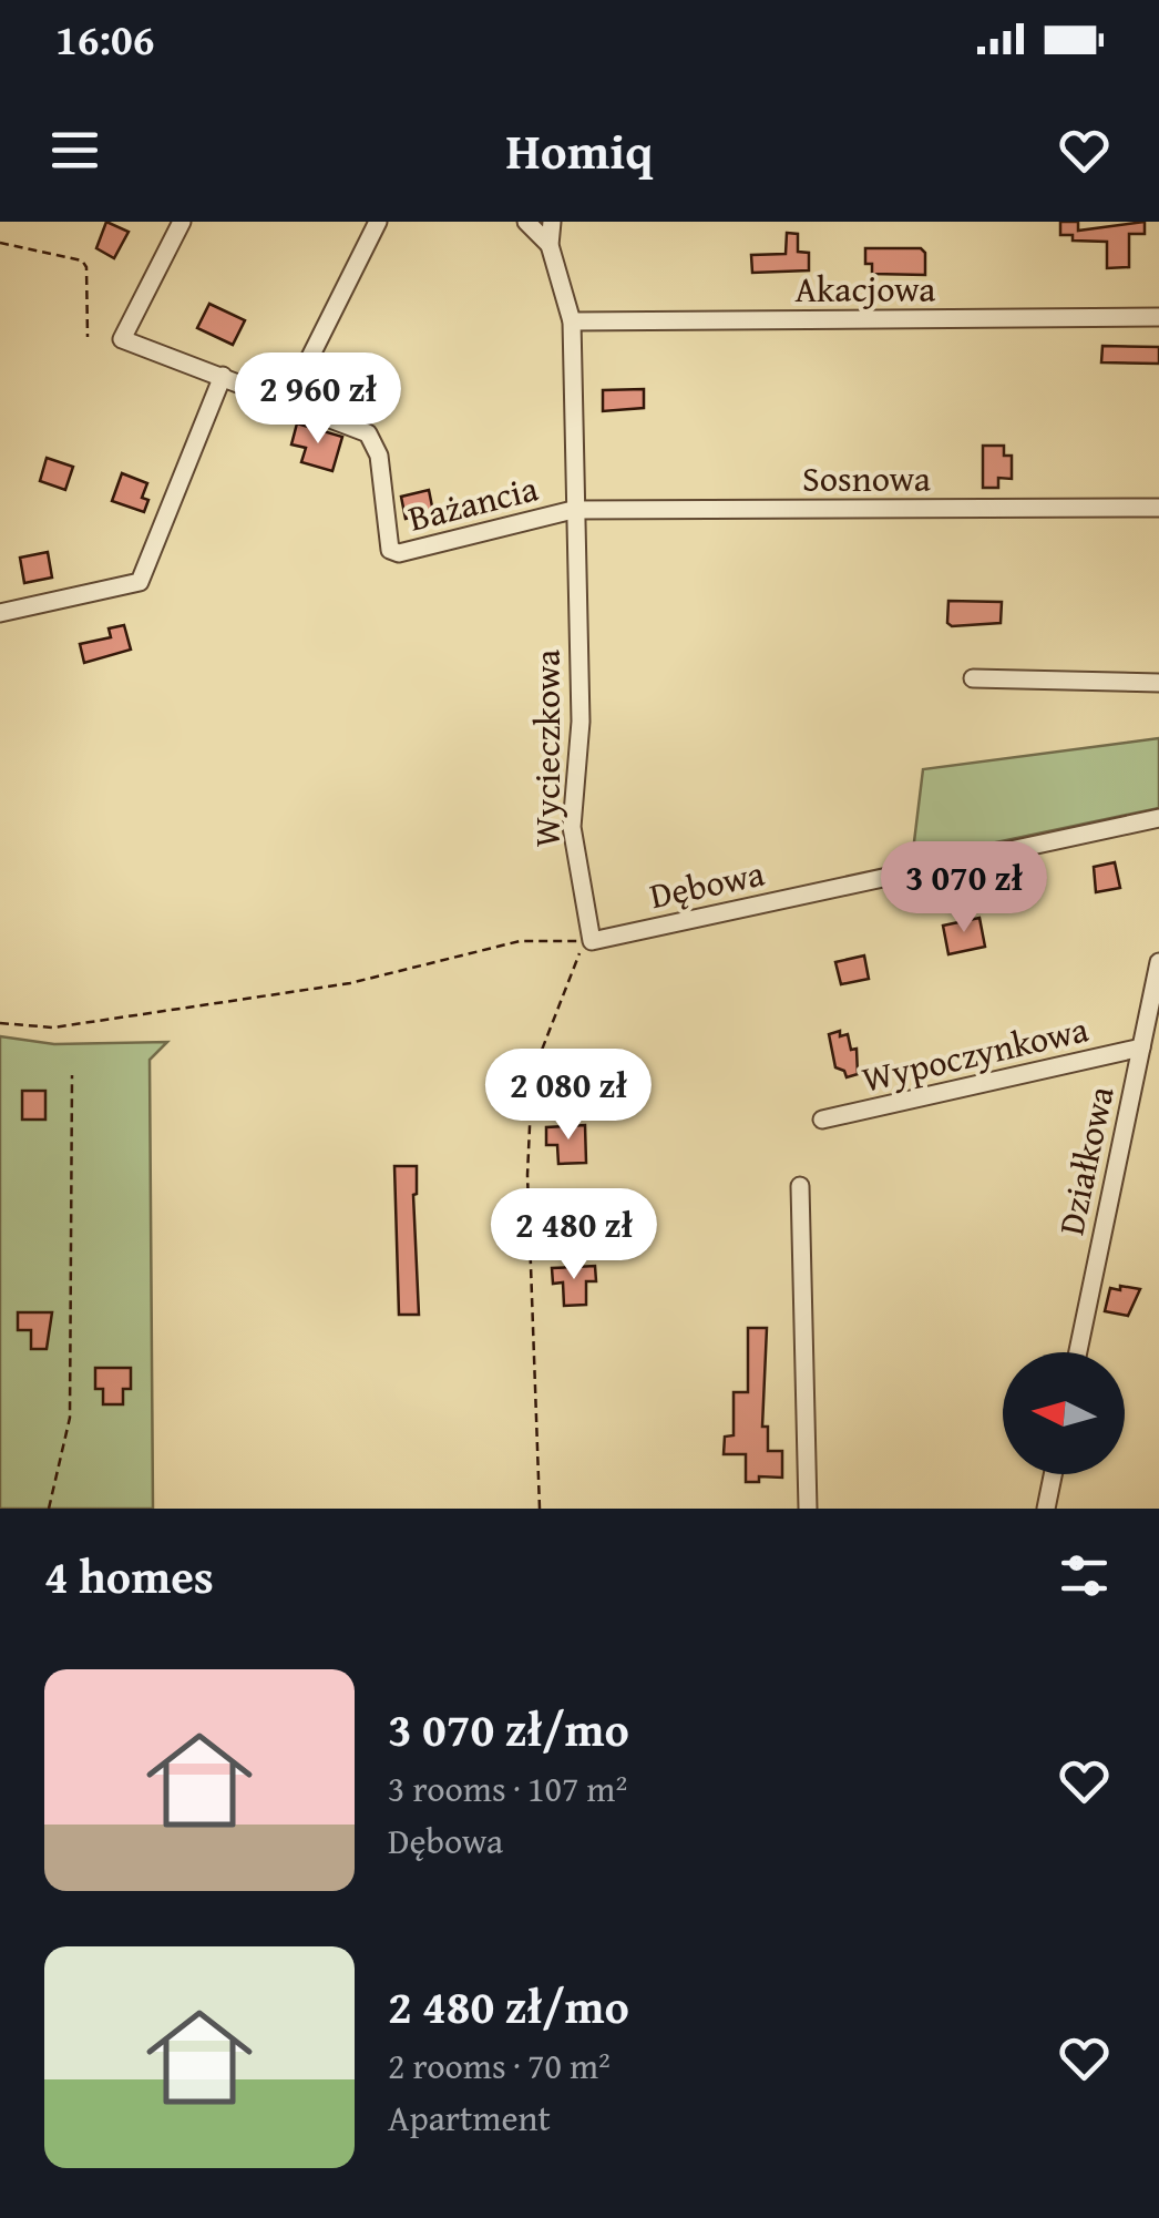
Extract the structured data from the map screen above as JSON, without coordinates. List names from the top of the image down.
{
  "streets": {
    "street": [
      "Akacjowa",
      "Sosnowa",
      "Bażancia",
      "Wycieczkowa",
      "Dębowa",
      "Wypoczynkowa",
      "Działkowa"
    ]
  },
  "crossings": [
    ["Akacjowa", "Wycieczkowa"],
    ["Sosnowa", "Bażancia"],
    ["Sosnowa", "Wycieczkowa"],
    ["Bażancia", "Wycieczkowa"],
    ["Wycieczkowa", "Dębowa"],
    ["Wypoczynkowa", "Działkowa"]
  ],
  "north": "left",
  "page": {
    "status": "16:06",
    "header": "Homiq",
    "price": [
      "2 960 zł",
      "3 070 zł",
      "2 080 zł",
      "2 480 zł"
    ],
    "heading": "4 homes",
    "list": [
      {
        "name": "3 070 zł/mo",
        "note": "3 rooms · 107 m² · Dębowa"
      },
      {
        "name": "2 480 zł/mo",
        "note": "2 rooms · 70 m² · Apartment"
      }
    ]
  }
}
